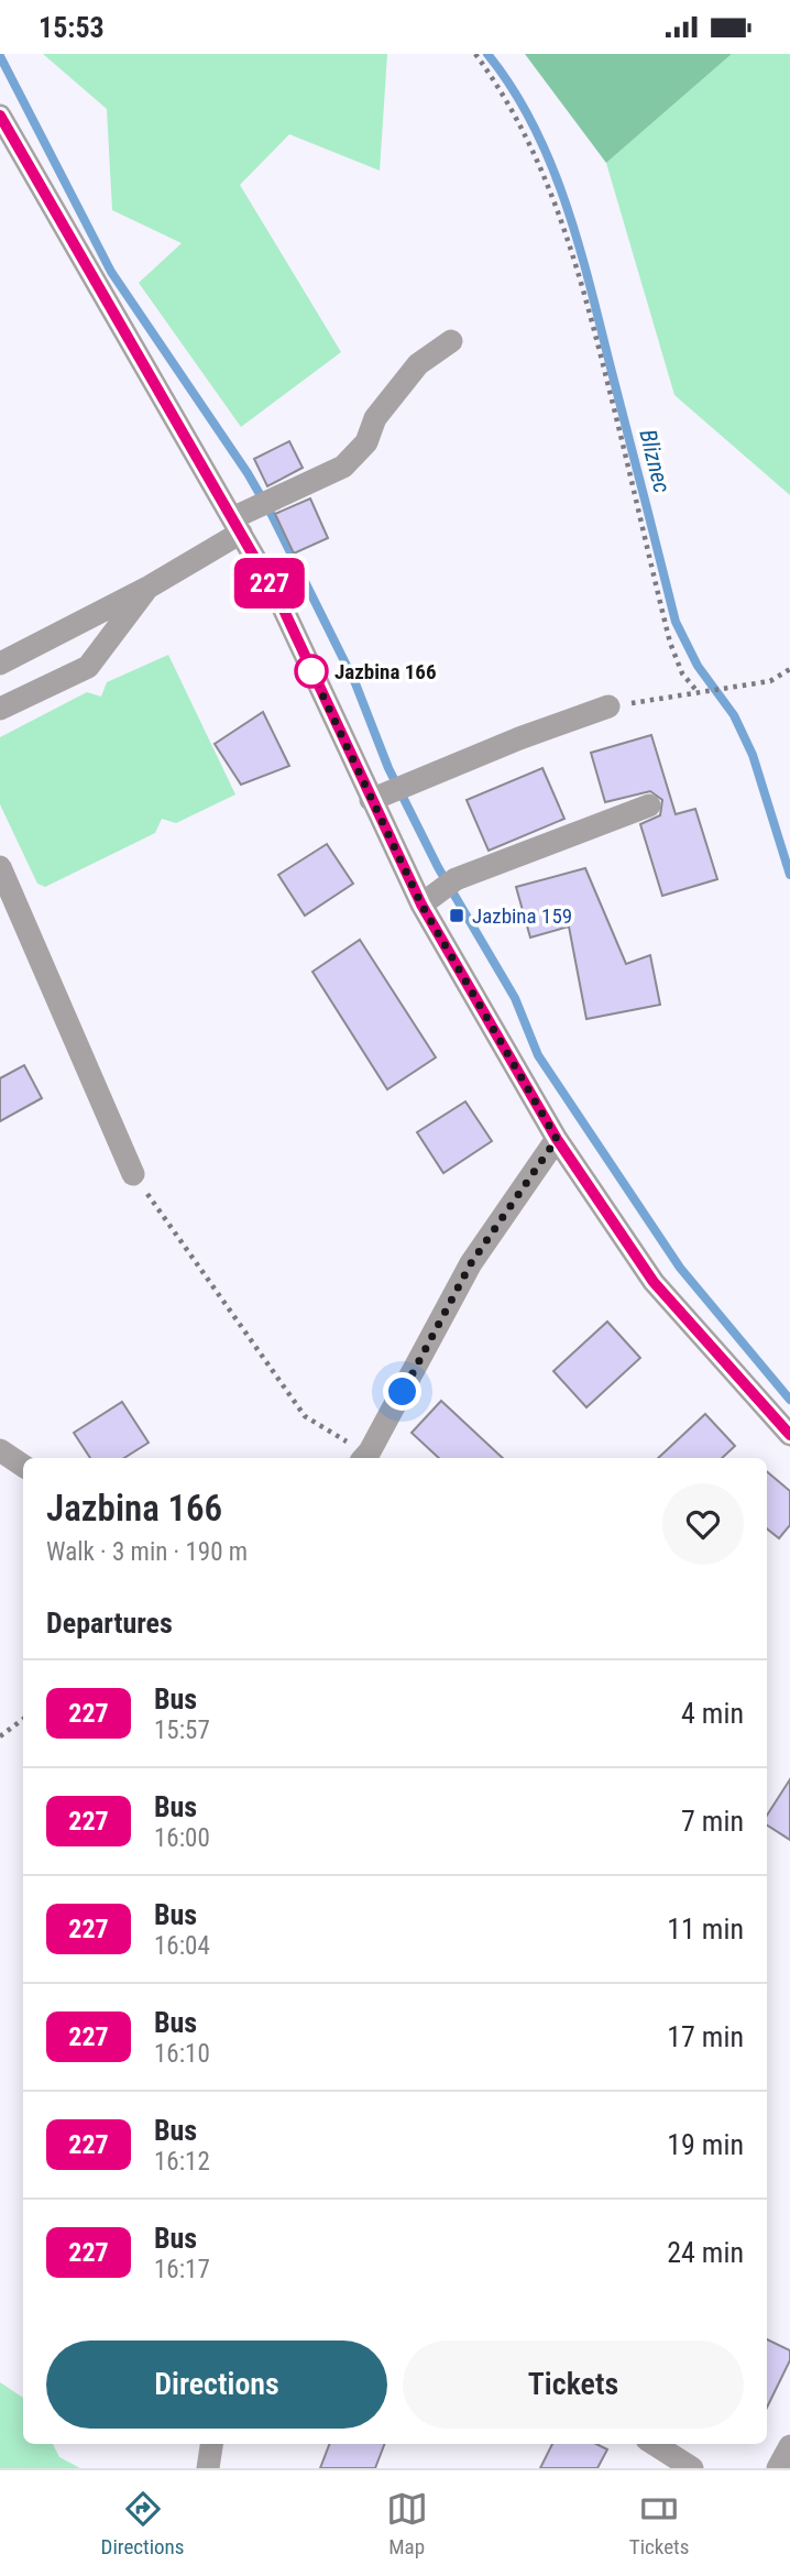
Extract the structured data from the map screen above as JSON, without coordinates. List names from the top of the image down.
{
  "water": ["Bliznec"],
  "places": {
    "other": ["Jazbina 166"],
    "transit": ["Jazbina 159"]
  },
  "lines": ["bus line 227"],
  "page": {
    "status": "15:53",
    "on_map": "227",
    "heading": [
      ["Jazbina 166", "Walk · 3 min · 190 m"],
      "Departures"
    ],
    "list": [
      {
        "mark": "227",
        "name": "Bus",
        "note": "15:57",
        "value": "4 min"
      },
      {
        "mark": "227",
        "name": "Bus",
        "note": "16:00",
        "value": "7 min"
      },
      {
        "mark": "227",
        "name": "Bus",
        "note": "16:04",
        "value": "11 min"
      },
      {
        "mark": "227",
        "name": "Bus",
        "note": "16:10",
        "value": "17 min"
      },
      {
        "mark": "227",
        "name": "Bus",
        "note": "16:12",
        "value": "19 min"
      },
      {
        "mark": "227",
        "name": "Bus",
        "note": "16:17",
        "value": "24 min"
      }
    ],
    "buttons": ["Directions", "Tickets"],
    "tabs": ["Directions", "Map", "Tickets"]
  }
}
